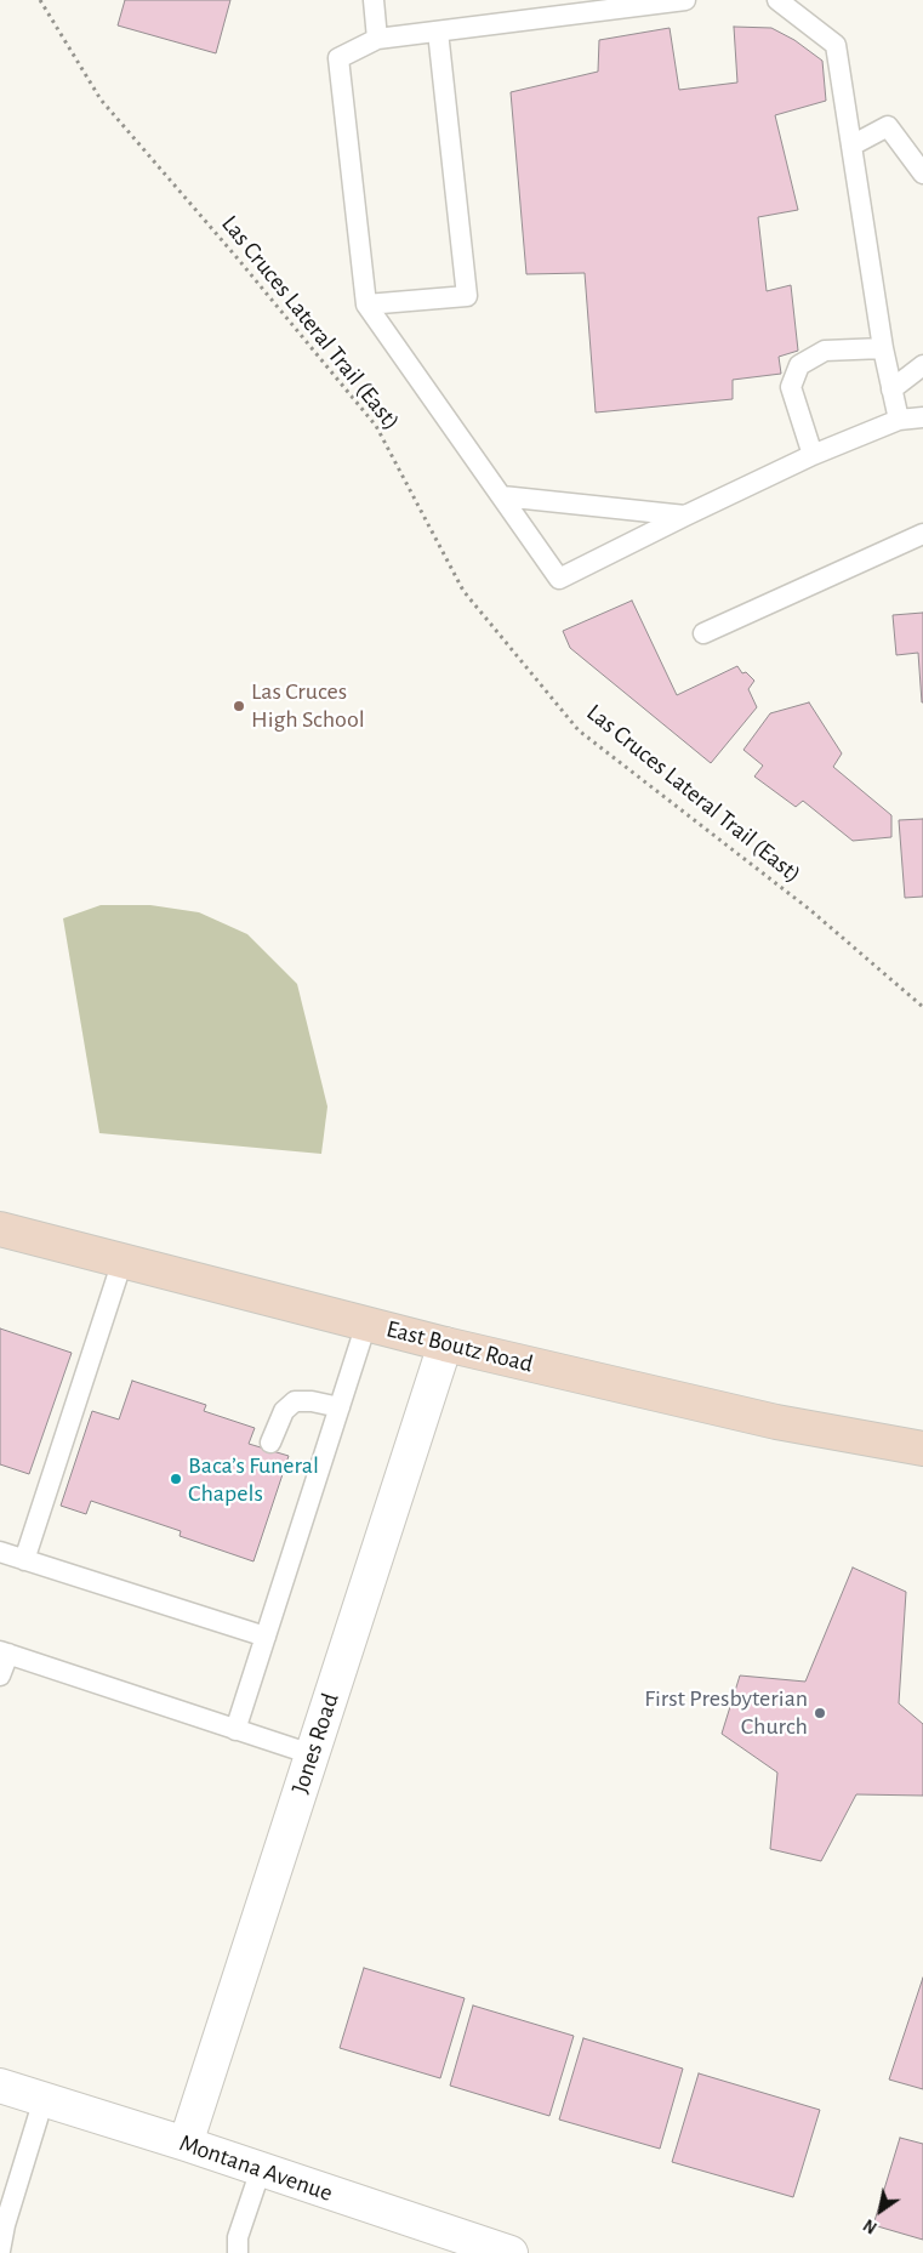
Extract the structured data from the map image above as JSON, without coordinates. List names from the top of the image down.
{
  "streets": {
    "main road": ["East Boutz Road"],
    "street": ["Jones Road", "Montana Avenue"],
    "path": ["Las Cruces Lateral Trail (East)"]
  },
  "crossings": [
    ["East Boutz Road", "Jones Road"],
    ["Jones Road", "Montana Avenue"]
  ],
  "places": ["Las Cruces High School", "Baca’s Funeral Chapels", "First Presbyterian Church"],
  "north": "bottom left"
}
